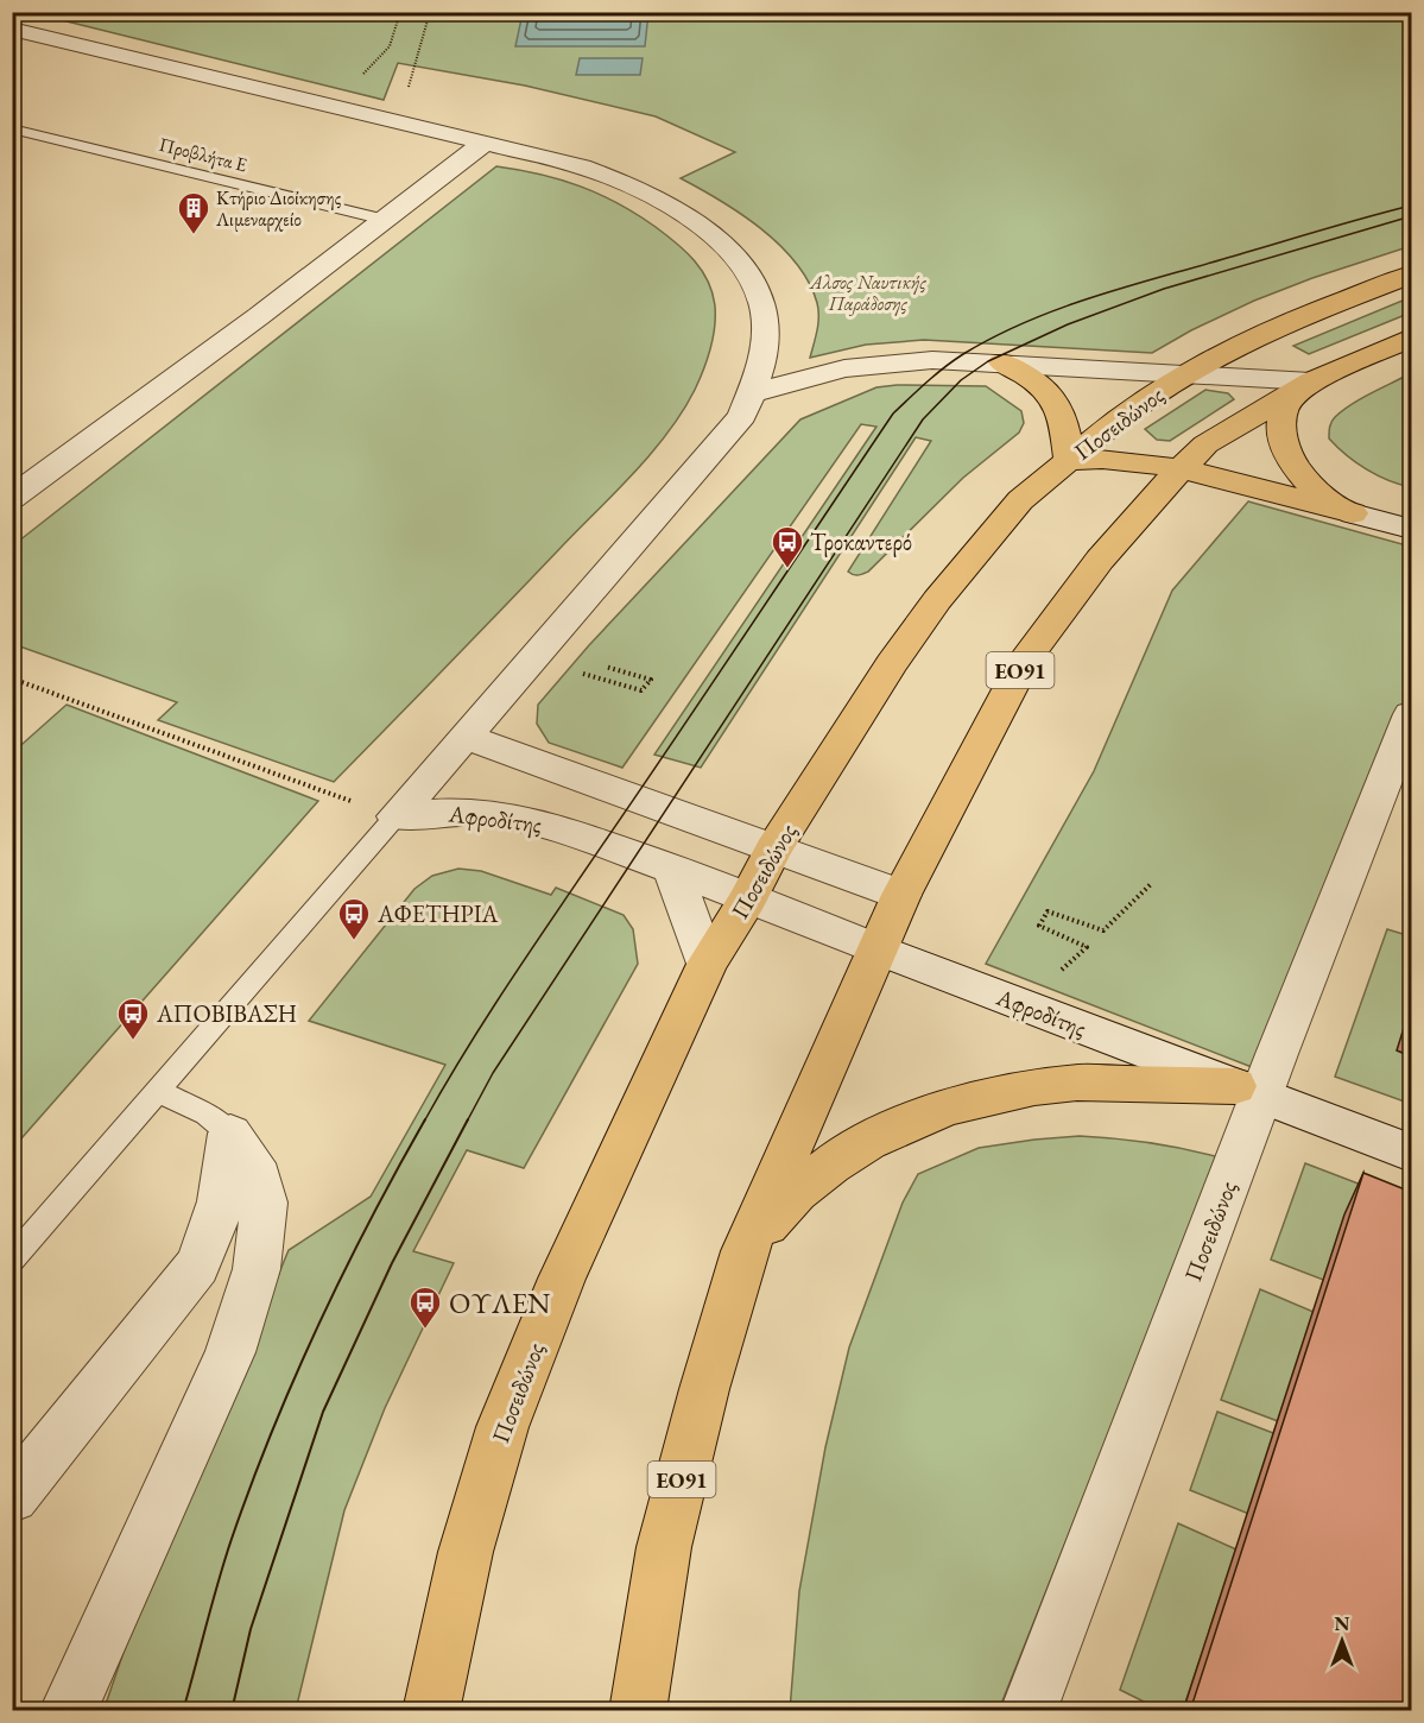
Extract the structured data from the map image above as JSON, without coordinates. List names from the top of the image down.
{
  "streets": {
    "highway": ["Ποσειδώνος", "ΕΟ91"],
    "street": ["Αφροδίτης"],
    "lane": ["Προβλήτα E"]
  },
  "crossings": [
    ["Ποσειδώνος", "Αφροδίτης"],
    ["ΕΟ91", "Αφροδίτης"]
  ],
  "parks": ["Αλσος Ναυτικής Παράδοσης"],
  "places": {
    "building": ["Κτήριο Διοίκησης Λιμεναρχείο"],
    "bus stop": [
      "Τροκαντερό",
      "ΑΦΕΤΗΡΙΑ",
      "ΑΠΟΒΙΒΑΣΗ",
      "ΟΥΛΕΝ"
    ]
  },
  "north": "top"
}
